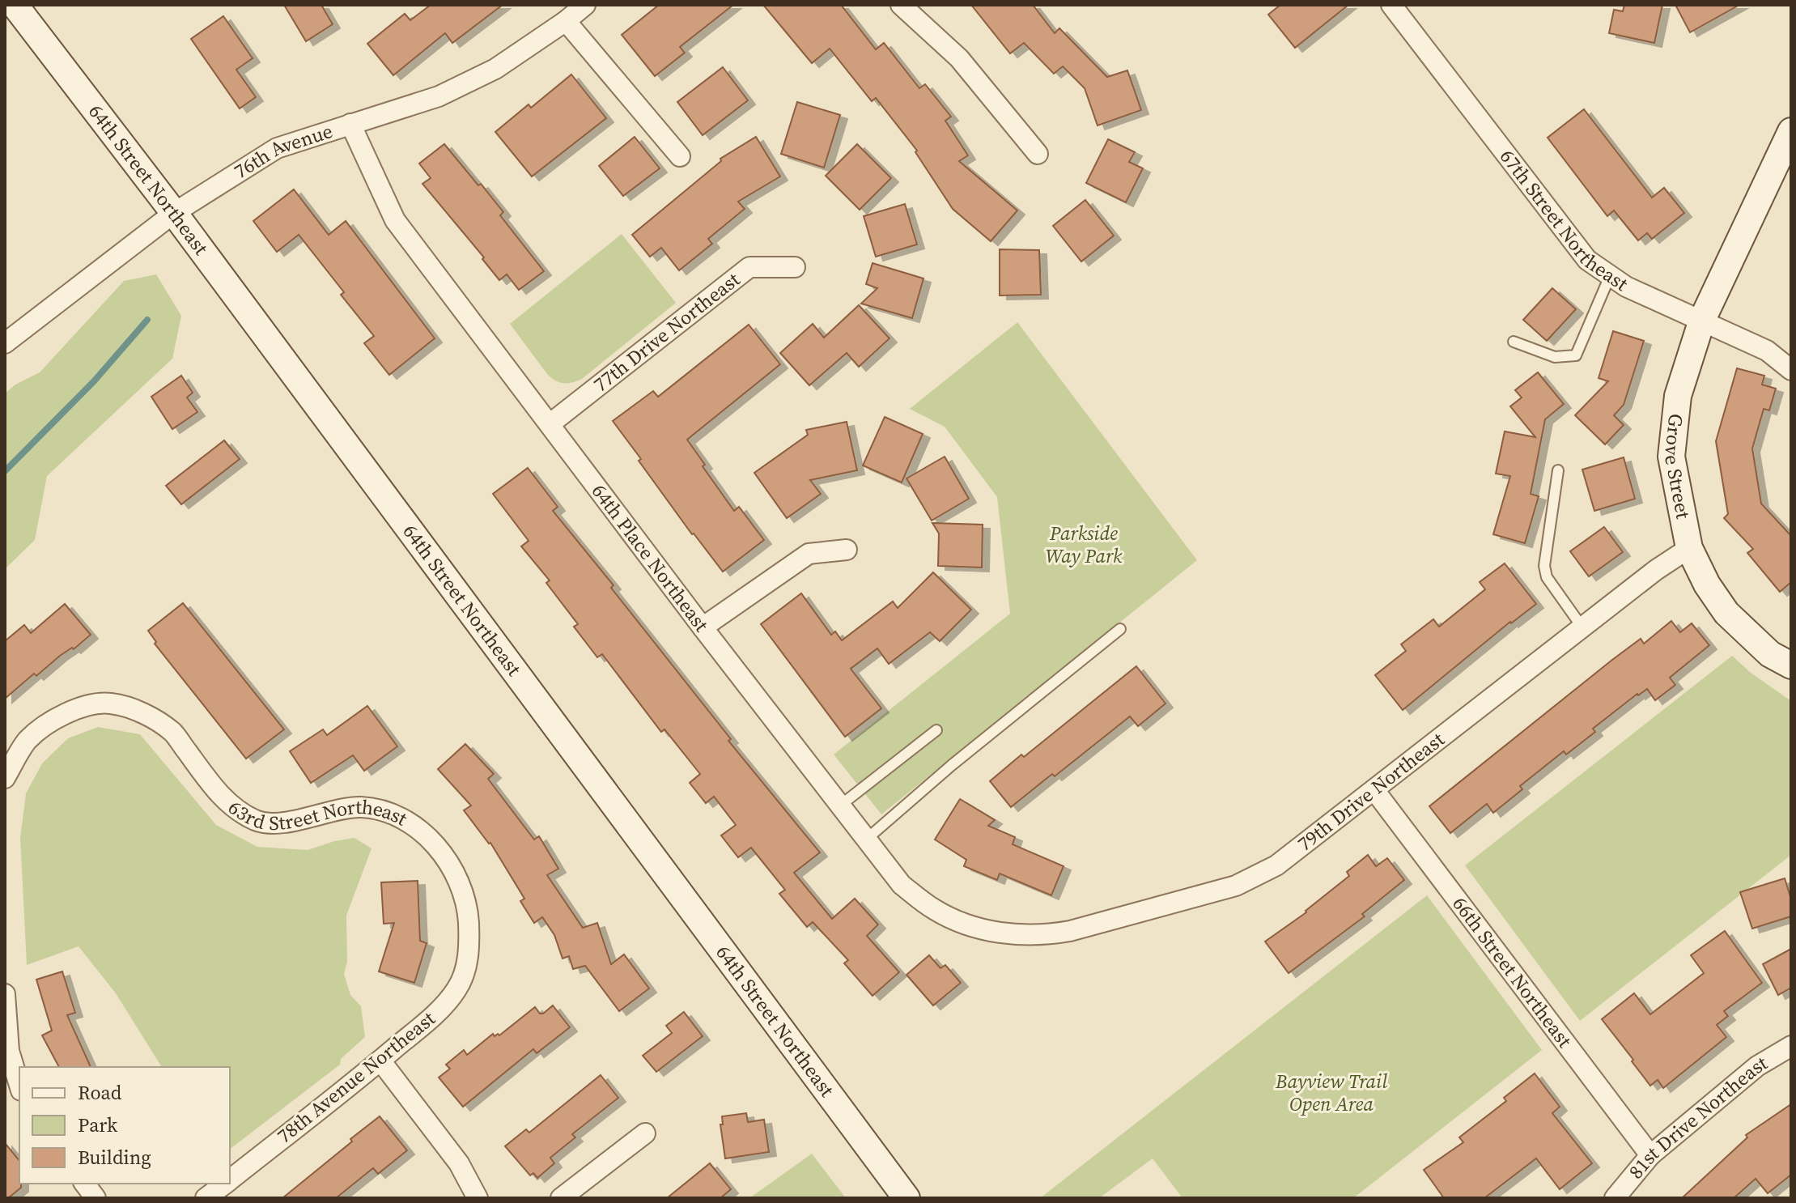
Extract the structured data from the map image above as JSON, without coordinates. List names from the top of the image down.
{
  "streets": {
    "main road": ["64th Street Northeast", "Grove Street"],
    "street": [
      "76th Avenue",
      "67th Street Northeast",
      "77th Drive Northeast",
      "64th Place Northeast",
      "79th Drive Northeast",
      "63rd Street Northeast",
      "66th Street Northeast",
      "78th Avenue Northeast",
      "81st Drive Northeast"
    ]
  },
  "crossings": [
    ["76th Avenue", "64th Street Northeast"],
    ["76th Avenue", "64th Place Northeast"],
    ["67th Street Northeast", "Grove Street"],
    ["77th Drive Northeast", "64th Place Northeast"],
    ["Grove Street", "79th Drive Northeast"],
    ["64th Place Northeast", "79th Drive Northeast"],
    ["79th Drive Northeast", "66th Street Northeast"],
    ["63rd Street Northeast", "78th Avenue Northeast"],
    ["66th Street Northeast", "81st Drive Northeast"]
  ],
  "parks": ["Parkside Way Park", "Bayview Trail Open Area"],
  "legend": ["Road", "Park", "Building"]
}
